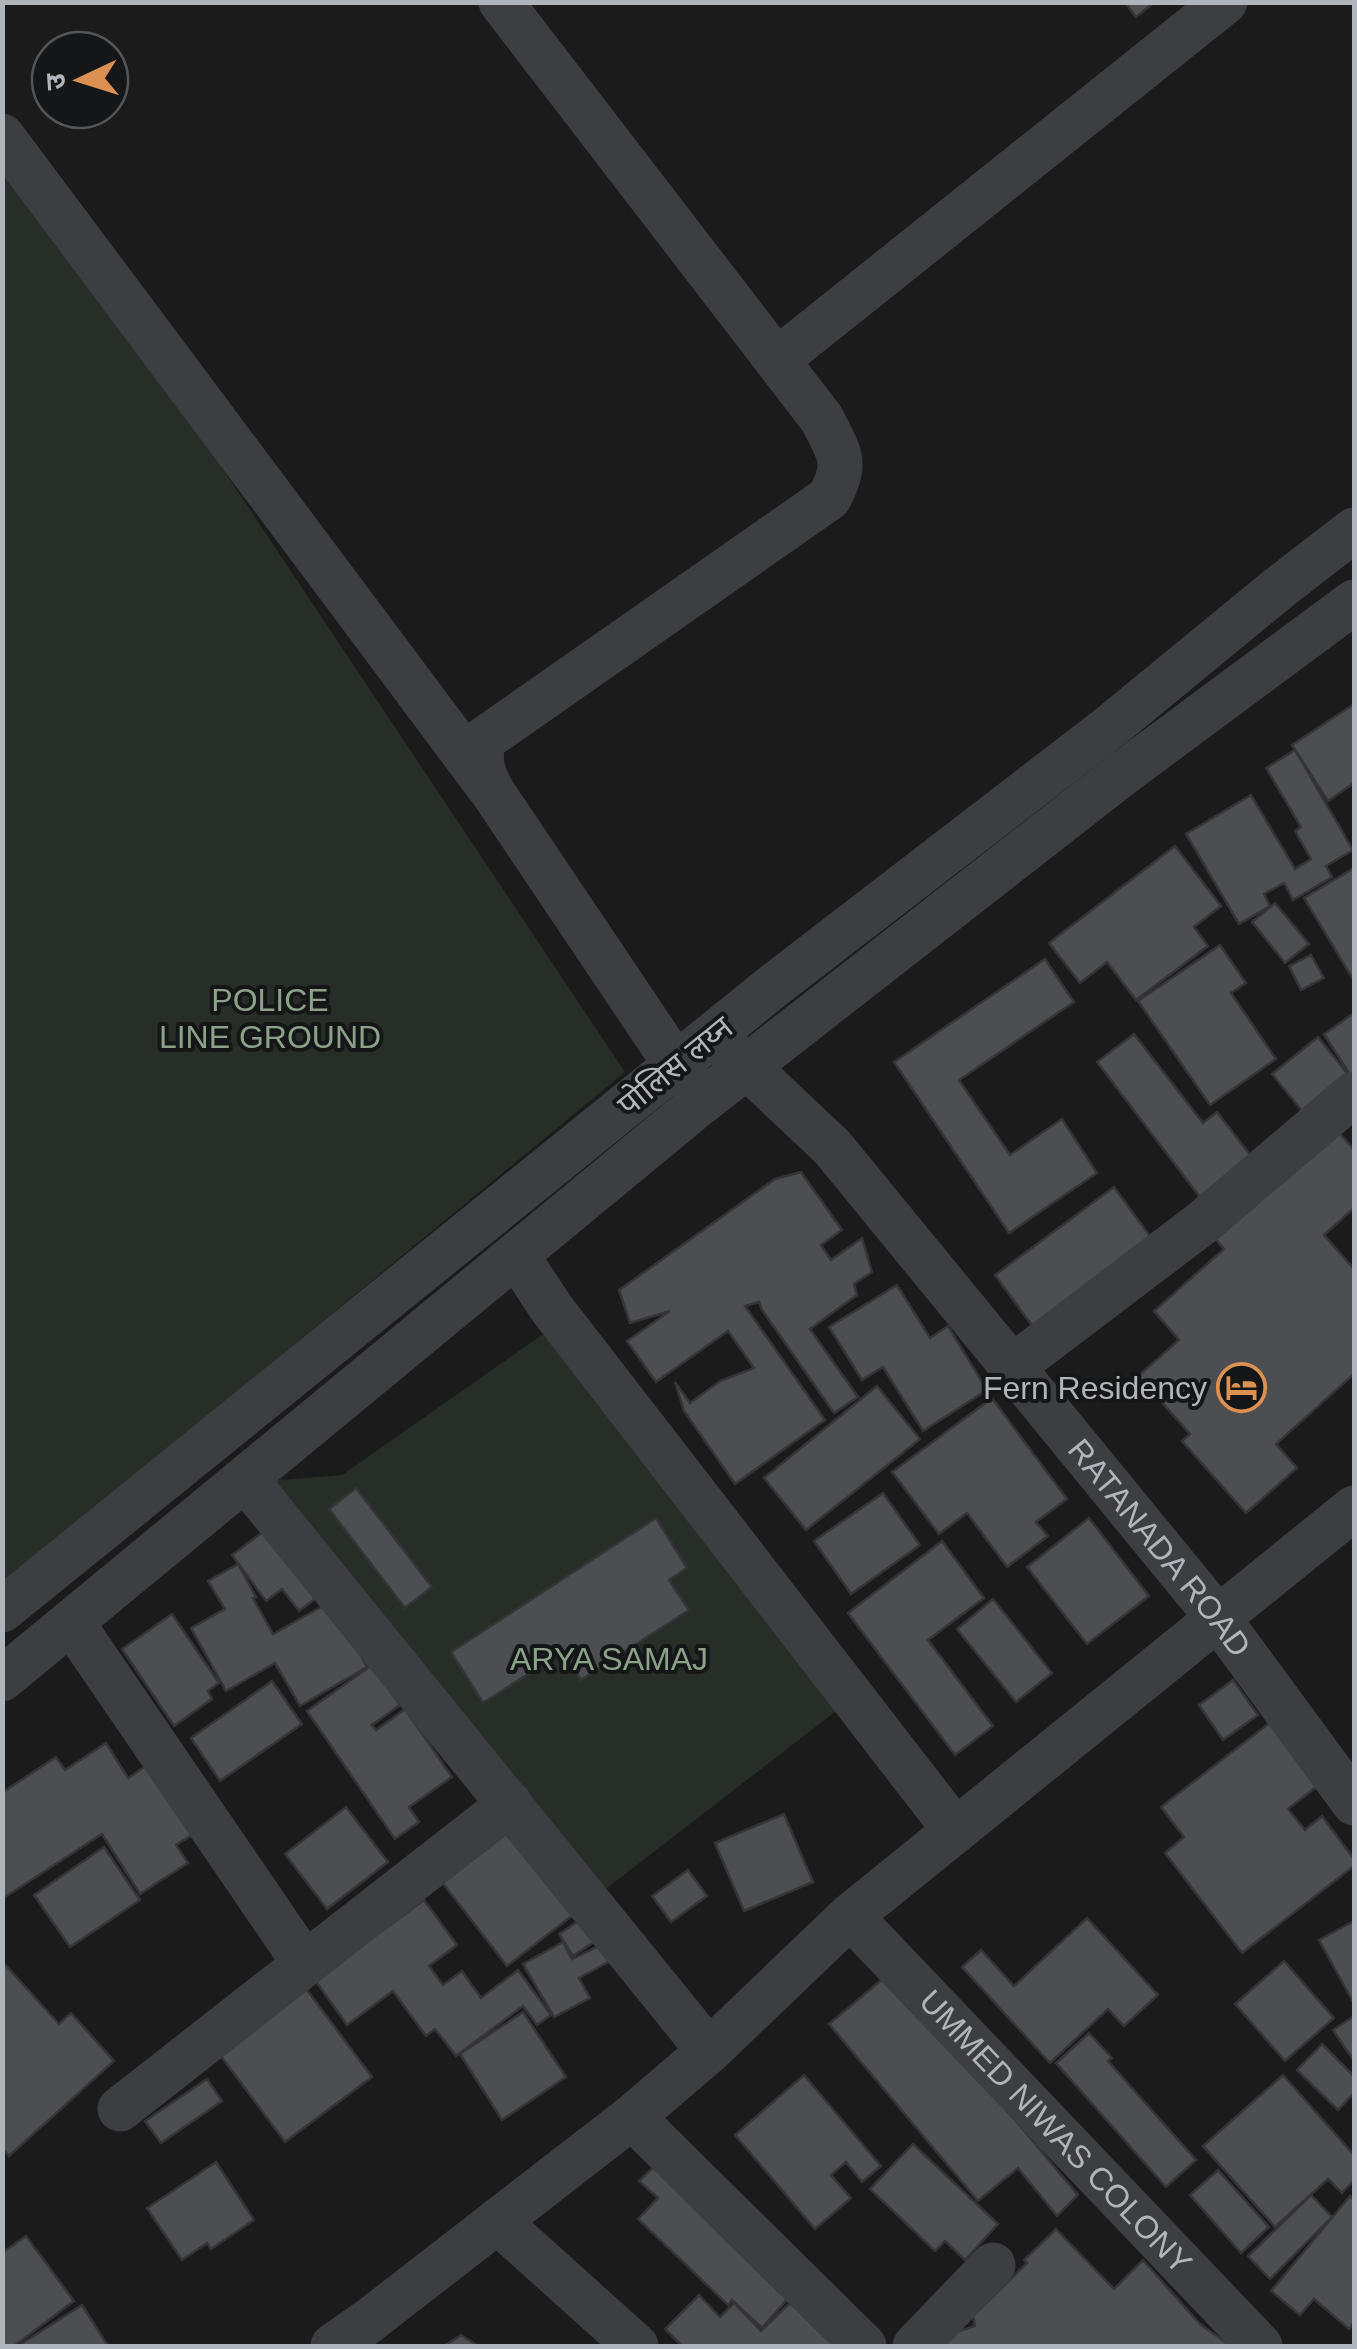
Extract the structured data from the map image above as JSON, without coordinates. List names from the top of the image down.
{
  "streets": {
    "street": ["पोलिस लय्न", "RATANADA ROAD", "UMMED NIWAS COLONY"]
  },
  "crossings": [
    ["पोलिस लय्न", "RATANADA ROAD"]
  ],
  "parks": ["POLICE LINE GROUND", "ARYA SAMAJ"],
  "places": {
    "hotel": ["Fern Residency"]
  },
  "north": "left"
}
